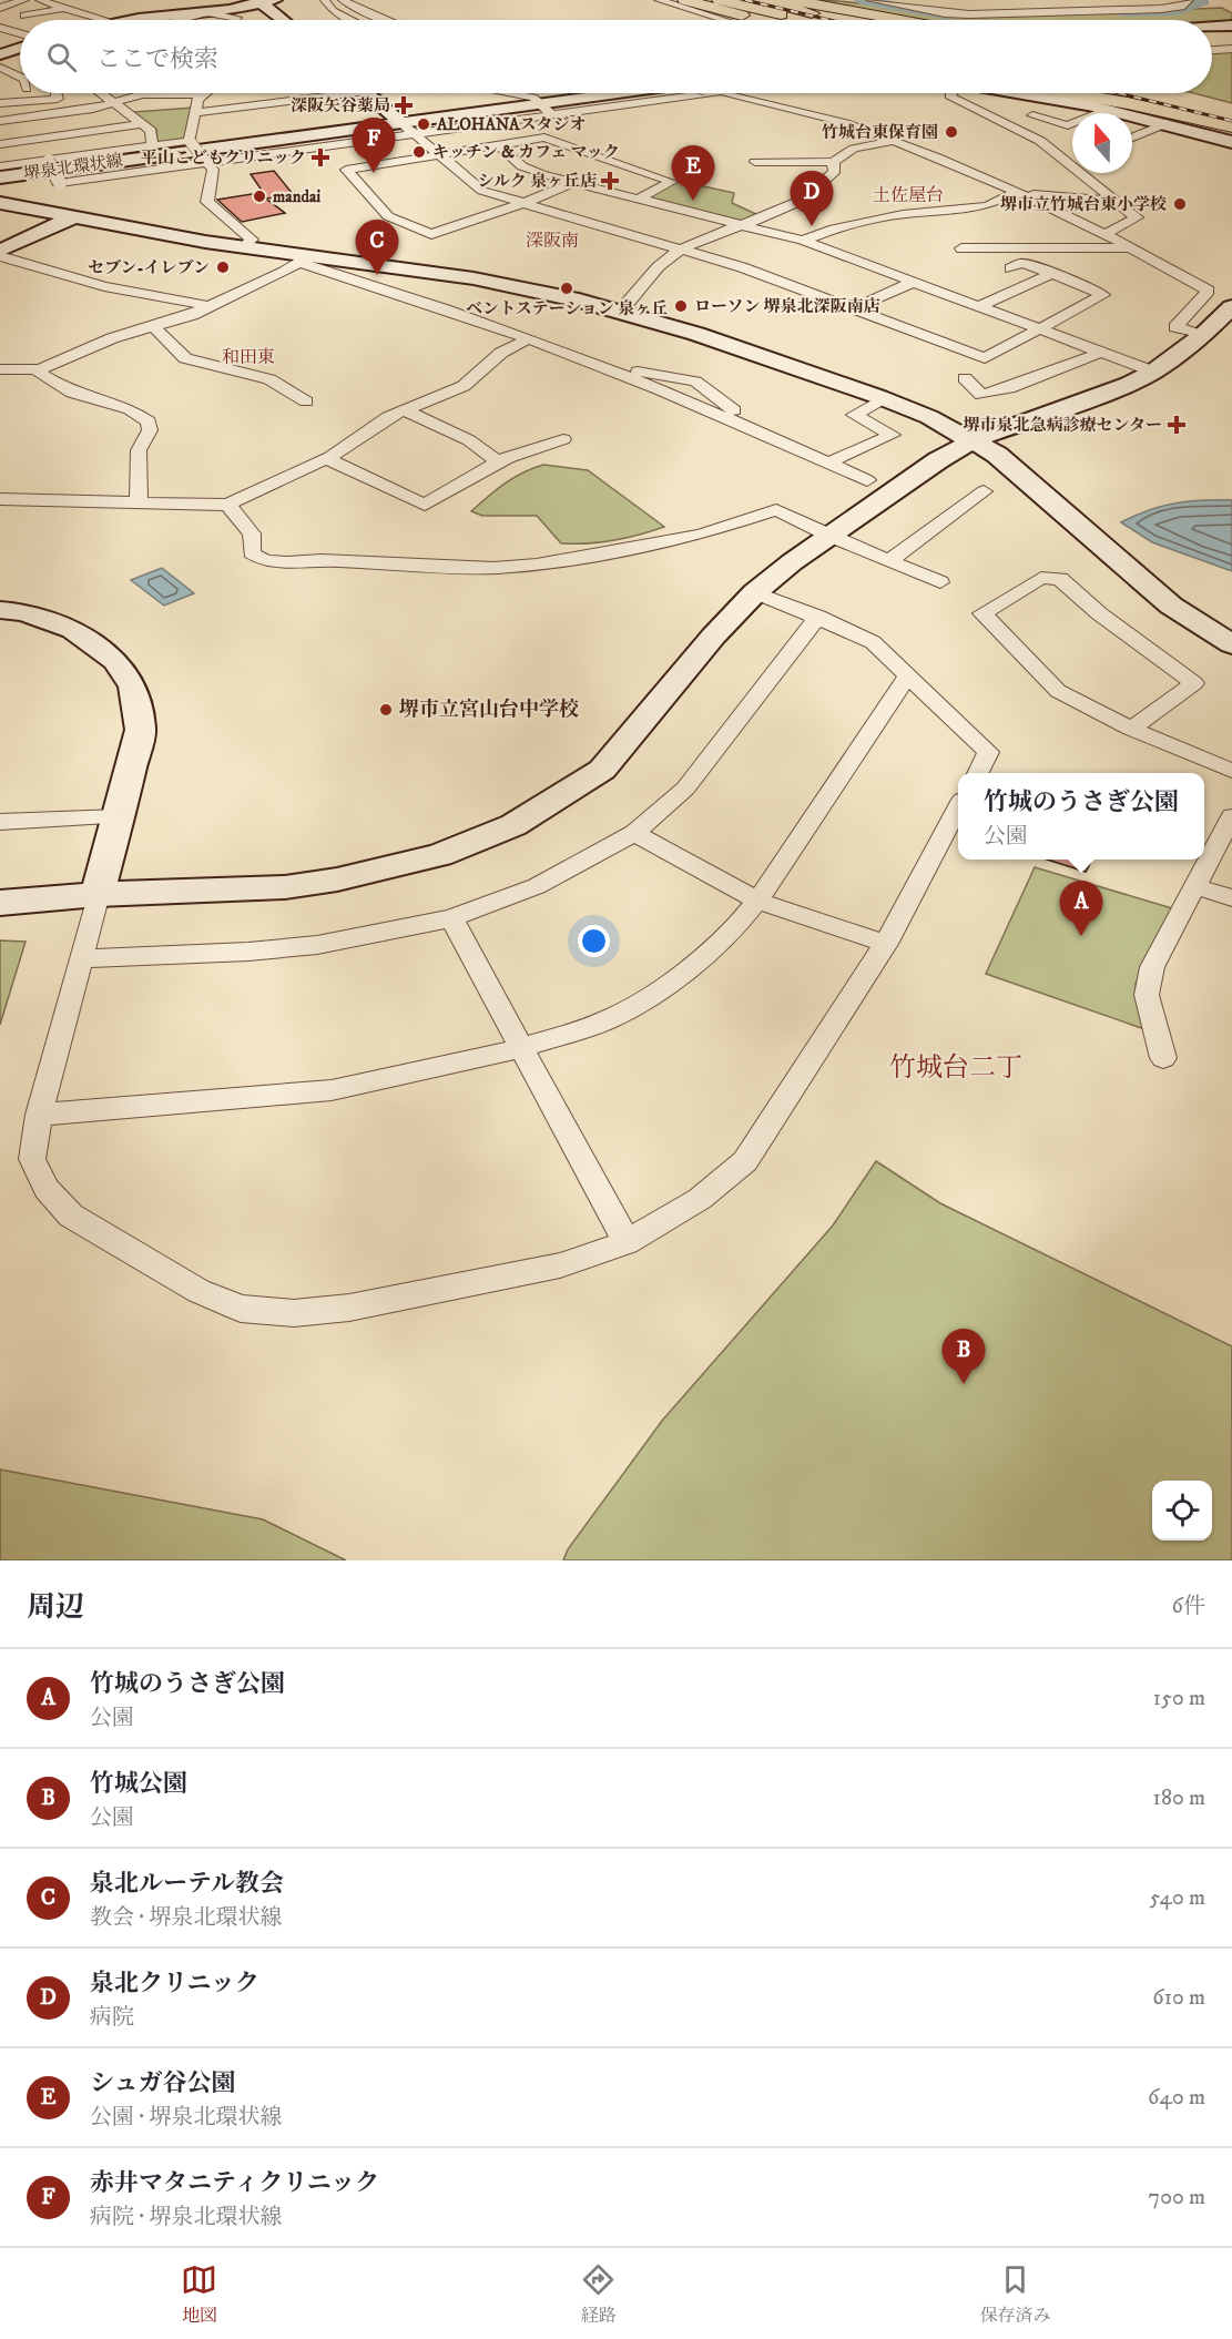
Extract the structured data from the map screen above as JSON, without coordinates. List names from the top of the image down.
{
  "streets": {
    "street": ["堺泉北環状線"]
  },
  "districts": [
    "土佐屋台",
    "深阪南",
    "和田東",
    "竹城台二丁"
  ],
  "places": {
    "health": [
      "深阪矢谷薬局",
      "平山こどもクリニック",
      "シルク 泉ヶ丘店",
      "堺市泉北急病診療センター"
    ],
    "other": [
      "ALOHANAスタジオ",
      "竹城台東保育園",
      "キッチン & カフェ マック",
      "mandai",
      "堺市立竹城台東小学校",
      "セブン-イレブン",
      "ベントステーション 泉ヶ丘",
      "ローソン 堺泉北深阪南店",
      "堺市立宮山台中学校"
    ]
  },
  "north": "top",
  "page": {
    "search": "ここで検索",
    "pins": [
      "F",
      "E",
      "D",
      "C",
      "A",
      "B"
    ],
    "popup": ["竹城のうさぎ公園", "公園"],
    "heading": ["周辺", "6件"],
    "list": [
      {
        "mark": "A",
        "name": "竹城のうさぎ公園",
        "note": "公園",
        "value": "150 m"
      },
      {
        "mark": "B",
        "name": "竹城公園",
        "note": "公園",
        "value": "180 m"
      },
      {
        "mark": "C",
        "name": "泉北ルーテル教会",
        "note": "教会 · 堺泉北環状線",
        "value": "540 m"
      },
      {
        "mark": "D",
        "name": "泉北クリニック",
        "note": "病院",
        "value": "610 m"
      },
      {
        "mark": "E",
        "name": "シュガ谷公園",
        "note": "公園 · 堺泉北環状線",
        "value": "640 m"
      },
      {
        "mark": "F",
        "name": "赤井マタニティクリニック",
        "note": "病院 · 堺泉北環状線",
        "value": "700 m"
      }
    ],
    "nav": ["地図", "経路", "保存済み"]
  }
}
